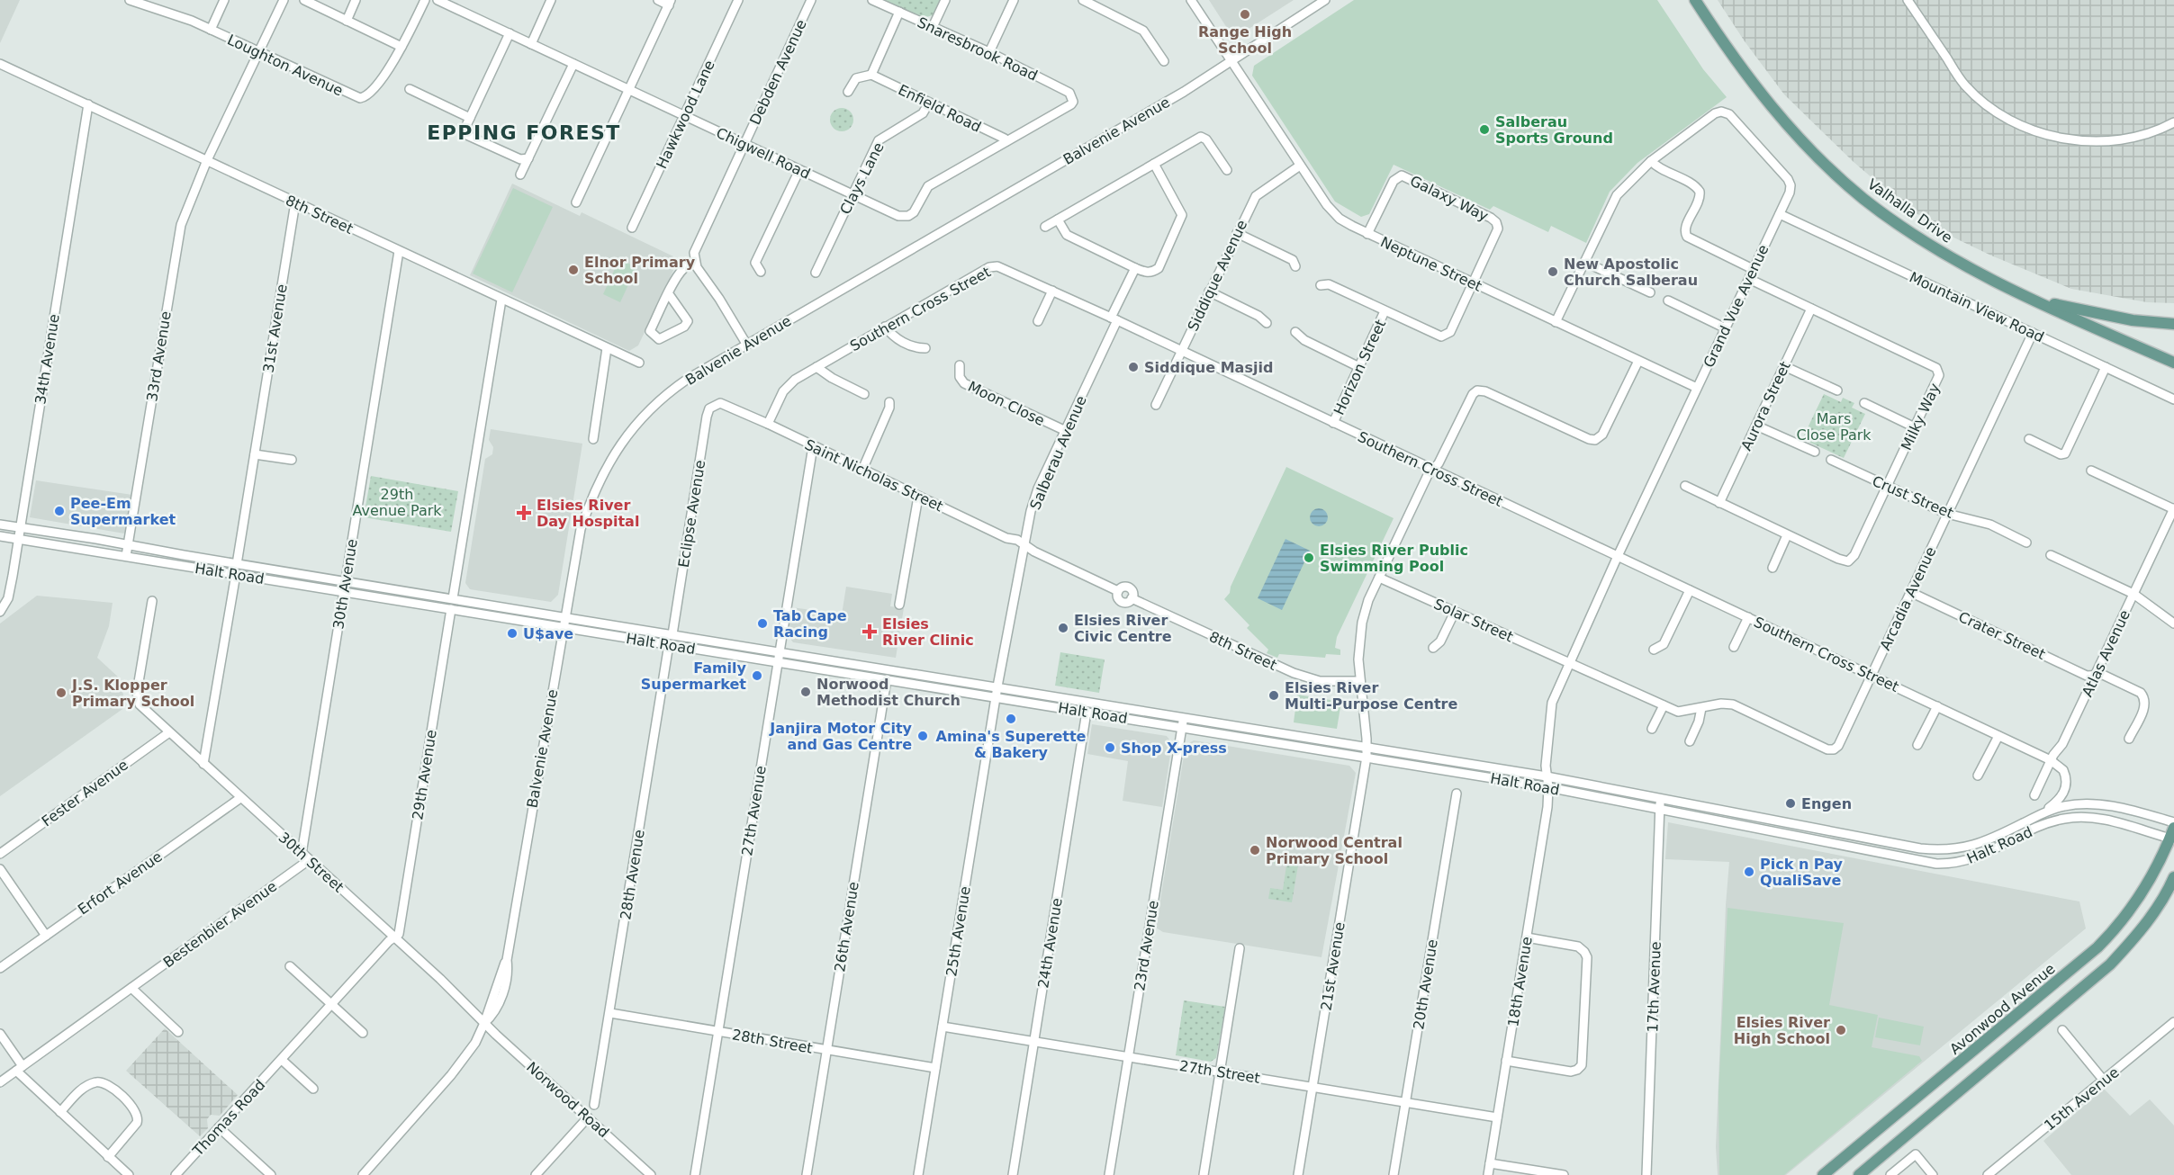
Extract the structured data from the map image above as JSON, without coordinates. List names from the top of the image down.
{
  "streets": {
    "main road": ["Valhalla Drive", "Avonwood Avenue"],
    "street": [
      "Snaresbrook Road",
      "Loughton Avenue",
      "Debden Avenue",
      "Enfield Road",
      "Hawkwood Lane",
      "Balvenie Avenue",
      "Chigwell Road",
      "Clays Lane",
      "Galaxy Way",
      "8th Street",
      "Neptune Street",
      "Siddique Avenue",
      "Grand Vue Avenue",
      "Mountain View Road",
      "Southern Cross Street",
      "31st Avenue",
      "33rd Avenue",
      "34th Avenue",
      "Horizon Street",
      "Moon Close",
      "Aurora Street",
      "Milky Way",
      "Salberau Avenue",
      "Saint Nicholas Street",
      "Crust Street",
      "Eclipse Avenue",
      "Halt Road",
      "30th Avenue",
      "Arcadia Avenue",
      "Solar Street",
      "Crater Street",
      "Atlas Avenue",
      "29th Avenue",
      "Fester Avenue",
      "27th Avenue",
      "30th Street",
      "28th Avenue",
      "Erfort Avenue",
      "Bestenbier Avenue",
      "26th Avenue",
      "25th Avenue",
      "24th Avenue",
      "23rd Avenue",
      "21st Avenue",
      "18th Avenue",
      "20th Avenue",
      "17th Avenue",
      "28th Street",
      "27th Street",
      "15th Avenue",
      "Norwood Road",
      "Thomas Road"
    ]
  },
  "crossings": [
    ["Snaresbrook Road", "Chigwell Road"],
    ["Loughton Avenue", "33rd Avenue"],
    ["Debden Avenue", "Chigwell Road"],
    ["Enfield Road", "Chigwell Road"],
    ["Enfield Road", "Clays Lane"],
    ["Hawkwood Lane", "Chigwell Road"],
    ["Balvenie Avenue", "Neptune Street"],
    ["Balvenie Avenue", "Halt Road"],
    ["Balvenie Avenue", "30th Street"],
    ["Balvenie Avenue", "Norwood Road"],
    ["Chigwell Road", "Clays Lane"],
    ["Galaxy Way", "Neptune Street"],
    ["Galaxy Way", "Horizon Street"],
    ["8th Street", "31st Avenue"],
    ["8th Street", "33rd Avenue"],
    ["8th Street", "34th Avenue"],
    ["8th Street", "Salberau Avenue"],
    ["8th Street", "Saint Nicholas Street"],
    ["8th Street", "30th Avenue"],
    ["8th Street", "21st Avenue"],
    ["Neptune Street", "Siddique Avenue"],
    ["Neptune Street", "Grand Vue Avenue"],
    ["Neptune Street", "21st Avenue"],
    ["Siddique Avenue", "Southern Cross Street"],
    ["Grand Vue Avenue", "Mountain View Road"],
    ["Grand Vue Avenue", "Southern Cross Street"],
    ["Grand Vue Avenue", "Milky Way"],
    ["Grand Vue Avenue", "Halt Road"],
    ["Grand Vue Avenue", "Arcadia Avenue"],
    ["Grand Vue Avenue", "Solar Street"],
    ["Grand Vue Avenue", "18th Avenue"],
    ["Mountain View Road", "Arcadia Avenue"],
    ["Southern Cross Street", "Horizon Street"],
    ["Southern Cross Street", "Salberau Avenue"],
    ["Southern Cross Street", "Saint Nicholas Street"],
    ["Southern Cross Street", "Halt Road"],
    ["Southern Cross Street", "Arcadia Avenue"],
    ["Southern Cross Street", "Atlas Avenue"],
    ["Southern Cross Street", "21st Avenue"],
    ["31st Avenue", "Halt Road"],
    ["33rd Avenue", "Halt Road"],
    ["34th Avenue", "Halt Road"],
    ["Moon Close", "Salberau Avenue"],
    ["Aurora Street", "Milky Way"],
    ["Milky Way", "Crust Street"],
    ["Salberau Avenue", "Saint Nicholas Street"],
    ["Salberau Avenue", "Halt Road"],
    ["Salberau Avenue", "25th Avenue"],
    ["Saint Nicholas Street", "Eclipse Avenue"],
    ["Saint Nicholas Street", "27th Avenue"],
    ["Crust Street", "Arcadia Avenue"],
    ["Eclipse Avenue", "Halt Road"],
    ["Halt Road", "30th Avenue"],
    ["Halt Road", "29th Avenue"],
    ["Halt Road", "27th Avenue"],
    ["Halt Road", "28th Avenue"],
    ["Halt Road", "26th Avenue"],
    ["Halt Road", "25th Avenue"],
    ["Halt Road", "24th Avenue"],
    ["Halt Road", "23rd Avenue"],
    ["Halt Road", "21st Avenue"],
    ["Halt Road", "18th Avenue"],
    ["Halt Road", "17th Avenue"],
    ["Halt Road", "Avonwood Avenue"],
    ["30th Avenue", "30th Street"],
    ["30th Avenue", "Bestenbier Avenue"],
    ["Arcadia Avenue", "Solar Street"],
    ["Arcadia Avenue", "Crater Street"],
    ["Solar Street", "21st Avenue"],
    ["Crater Street", "Atlas Avenue"],
    ["29th Avenue", "30th Street"],
    ["29th Avenue", "Thomas Road"],
    ["Fester Avenue", "30th Street"],
    ["27th Avenue", "28th Street"],
    ["30th Street", "Erfort Avenue"],
    ["30th Street", "Bestenbier Avenue"],
    ["30th Street", "Norwood Road"],
    ["30th Street", "Thomas Road"],
    ["28th Avenue", "28th Street"],
    ["26th Avenue", "28th Street"],
    ["25th Avenue", "28th Street"],
    ["25th Avenue", "27th Street"],
    ["24th Avenue", "27th Street"],
    ["23rd Avenue", "27th Street"],
    ["21st Avenue", "27th Street"],
    ["18th Avenue", "27th Street"],
    ["20th Avenue", "27th Street"]
  ],
  "districts": ["EPPING FOREST"],
  "parks": ["Mars Close Park", "29th Avenue Park"],
  "places": {
    "other": [
      "Range High School",
      "Salberau Sports Ground",
      "Elnor Primary School",
      "New Apostolic Church Salberau",
      "Siddique Masjid",
      "Pee-Em Supermarket",
      "Elsies River Public Swimming Pool",
      "Tab Cape Racing",
      "Elsies River Civic Centre",
      "U$ave",
      "Family Supermarket",
      "Norwood Methodist Church",
      "J.S. Klopper Primary School",
      "Elsies River Multi-Purpose Centre",
      "Amina's Superette & Bakery",
      "Janjira Motor City and Gas Centre",
      "Shop X-press",
      "Engen",
      "Norwood Central Primary School",
      "Pick n Pay QualiSave",
      "Elsies River High School"
    ],
    "health": ["Elsies River Day Hospital", "Elsies River Clinic"]
  }
}
